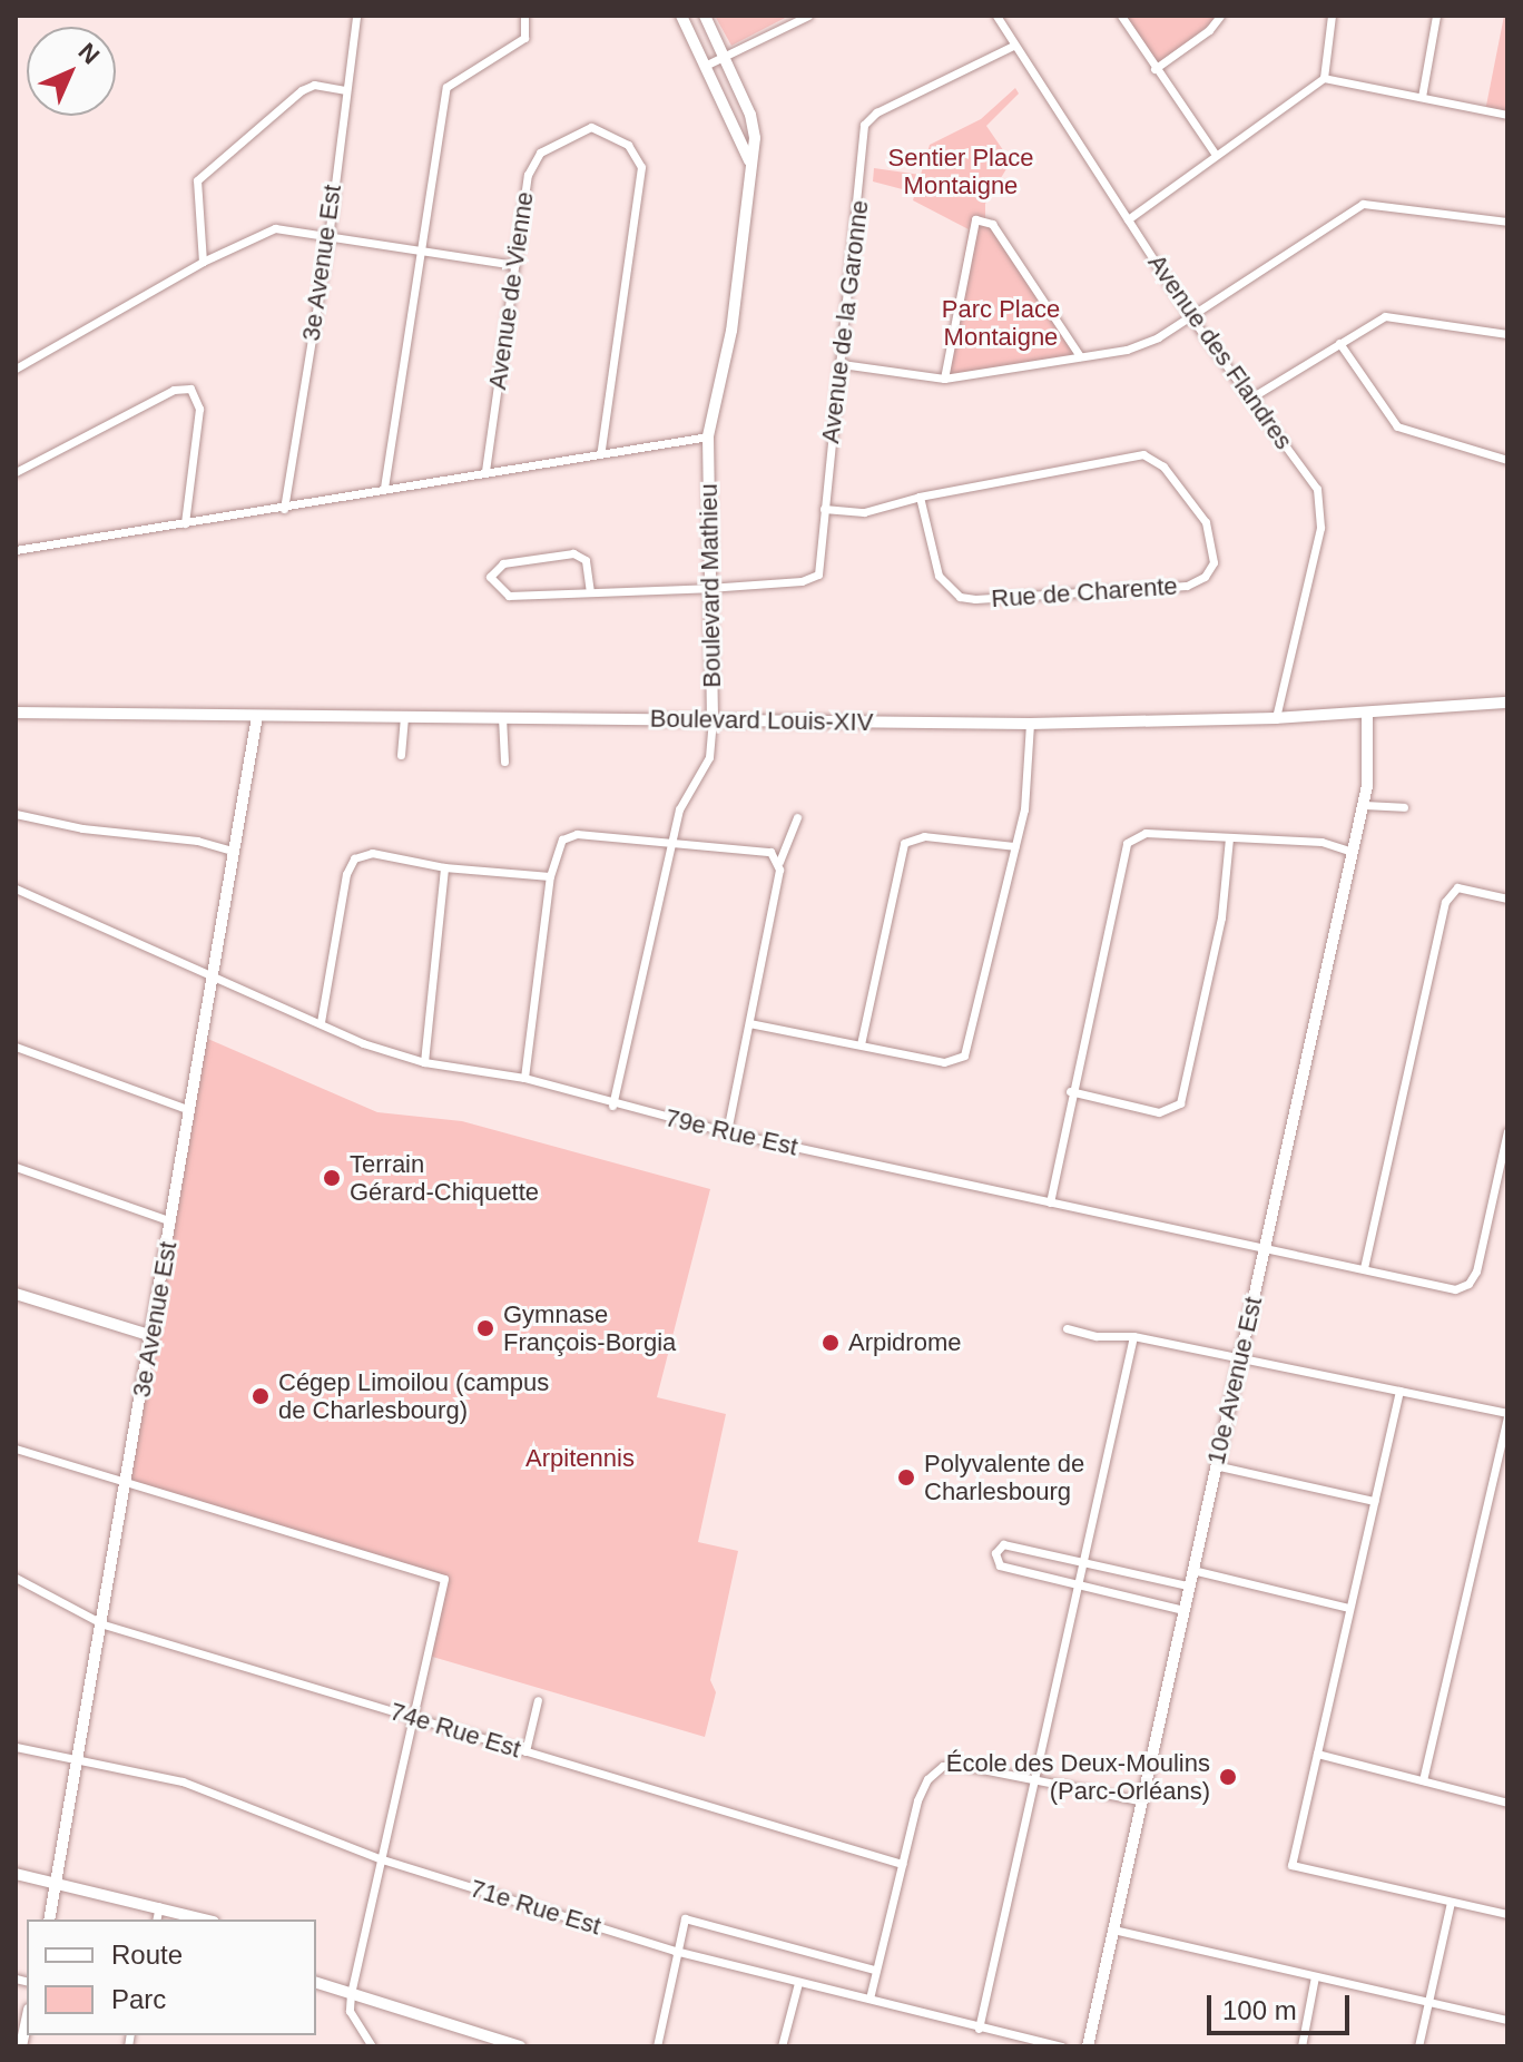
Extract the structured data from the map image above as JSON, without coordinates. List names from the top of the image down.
{
  "streets": {
    "street": [
      "3e Avenue Est",
      "Avenue de Vienne",
      "Avenue de la Garonne",
      "Avenue des Flandres",
      "Boulevard Mathieu",
      "Rue de Charente",
      "Boulevard Louis-XIV",
      "79e Rue Est",
      "10e Avenue Est",
      "74e Rue Est",
      "71e Rue Est"
    ]
  },
  "crossings": [
    ["3e Avenue Est", "Boulevard Louis-XIV"],
    ["3e Avenue Est", "79e Rue Est"],
    ["3e Avenue Est", "74e Rue Est"],
    ["3e Avenue Est", "71e Rue Est"],
    ["Avenue de la Garonne", "Avenue des Flandres"],
    ["Avenue de la Garonne", "Boulevard Mathieu"],
    ["Avenue de la Garonne", "Rue de Charente"],
    ["Avenue des Flandres", "Boulevard Louis-XIV"],
    ["Boulevard Mathieu", "Boulevard Louis-XIV"],
    ["Boulevard Mathieu", "79e Rue Est"],
    ["Boulevard Louis-XIV", "10e Avenue Est"],
    ["79e Rue Est", "10e Avenue Est"]
  ],
  "parks": ["Sentier Place Montaigne", "Parc Place Montaigne", "Arpitennis"],
  "places": [
    "Terrain Gérard-Chiquette",
    "Gymnase François-Borgia",
    "Arpidrome",
    "Cégep Limoilou (campus de Charlesbourg)",
    "Polyvalente de Charlesbourg",
    "École des Deux-Moulins (Parc-Orléans)"
  ],
  "legend": ["Route", "Parc"],
  "scale_bar": "100 m",
  "north": "top right"
}
